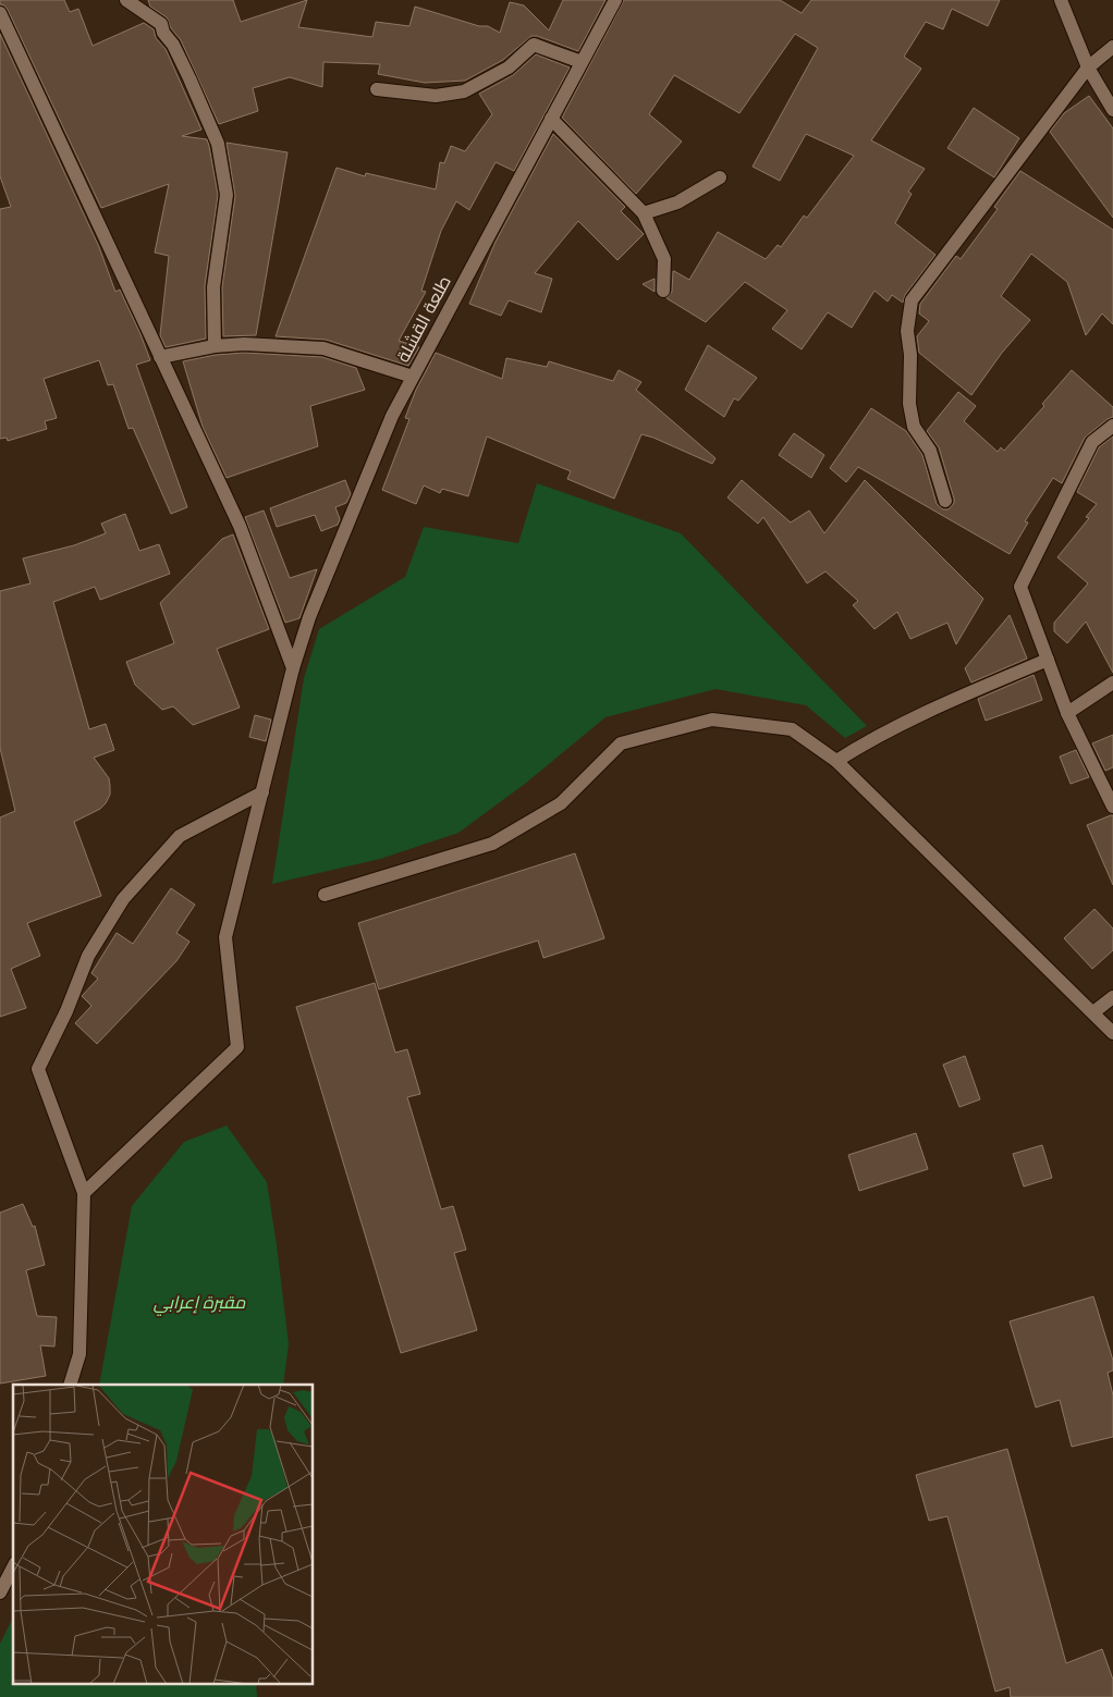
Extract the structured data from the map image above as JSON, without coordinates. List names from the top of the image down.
{
  "streets": {
    "street": ["طلعة القشلة"]
  },
  "parks": ["مقبرة إعرابي"]
}
